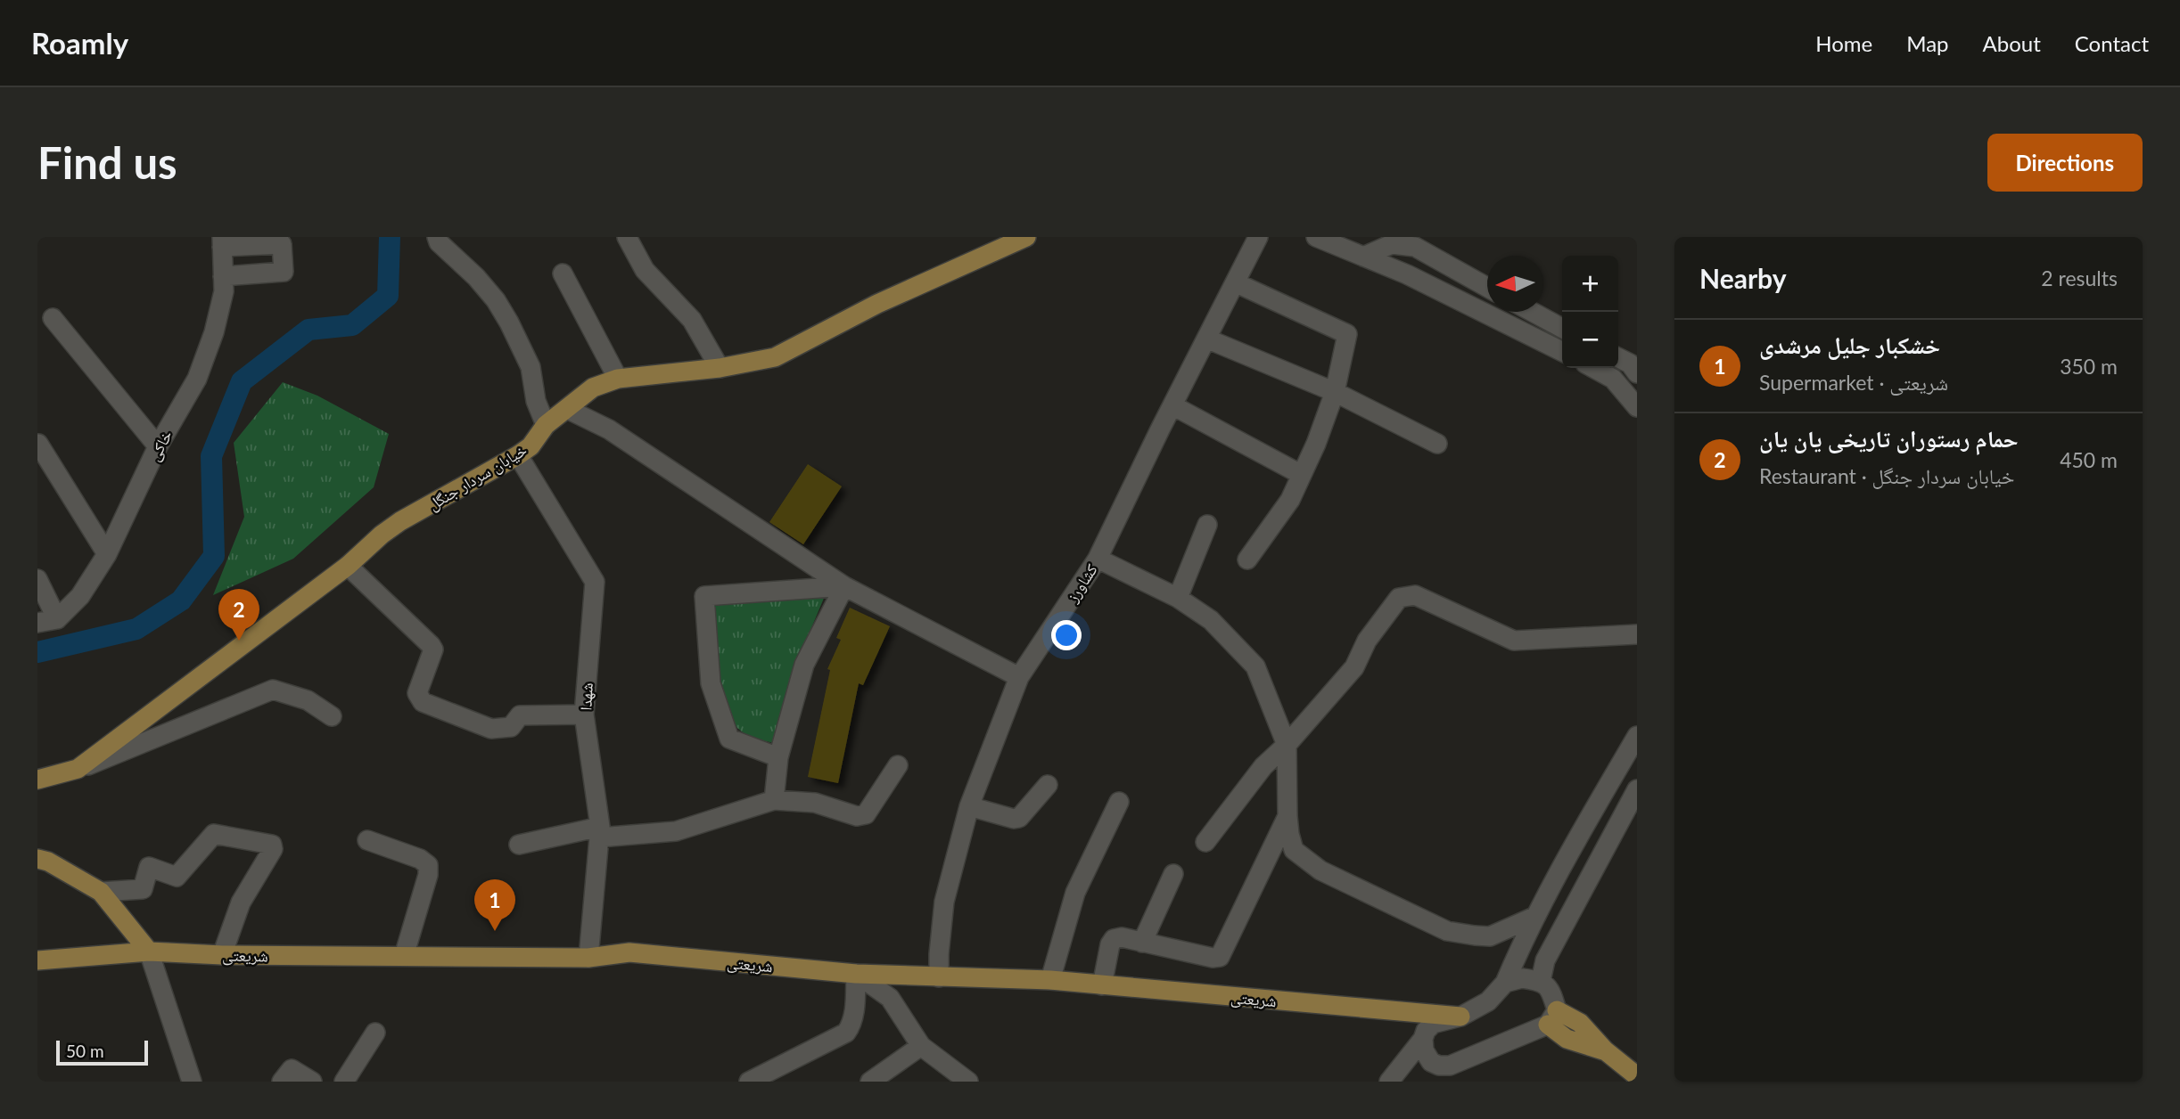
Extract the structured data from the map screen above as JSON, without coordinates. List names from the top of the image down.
{
  "streets": {
    "main road": ["خیابان سردار جنگل", "شریعتی"],
    "street": ["خاکی", "کشاورز", "شهدا"]
  },
  "crossings": [
    ["خیابان سردار جنگل", "شهدا"],
    ["کشاورز", "شریعتی"],
    ["شهدا", "شریعتی"]
  ],
  "scale_bar": "50 m",
  "north": "left",
  "page": {
    "header": "Roamly",
    "nav": [
      "Home",
      "Map",
      "About",
      "Contact"
    ],
    "buttons": "Directions",
    "title": "Find us",
    "heading": ["Nearby", "2 results"],
    "map_buttons": ["+", "−"],
    "list": [
      {
        "mark": "1",
        "name": "خشکبار جلیل مرشدی",
        "note": "Supermarket · شریعتی",
        "value": "350 m"
      },
      {
        "mark": "2",
        "name": "حمام رستوران تاریخی یان یان",
        "note": "Restaurant · خیابان سردار جنگل",
        "value": "450 m"
      }
    ],
    "pins": ["2", "1"],
    "scale": "50 m"
  }
}
